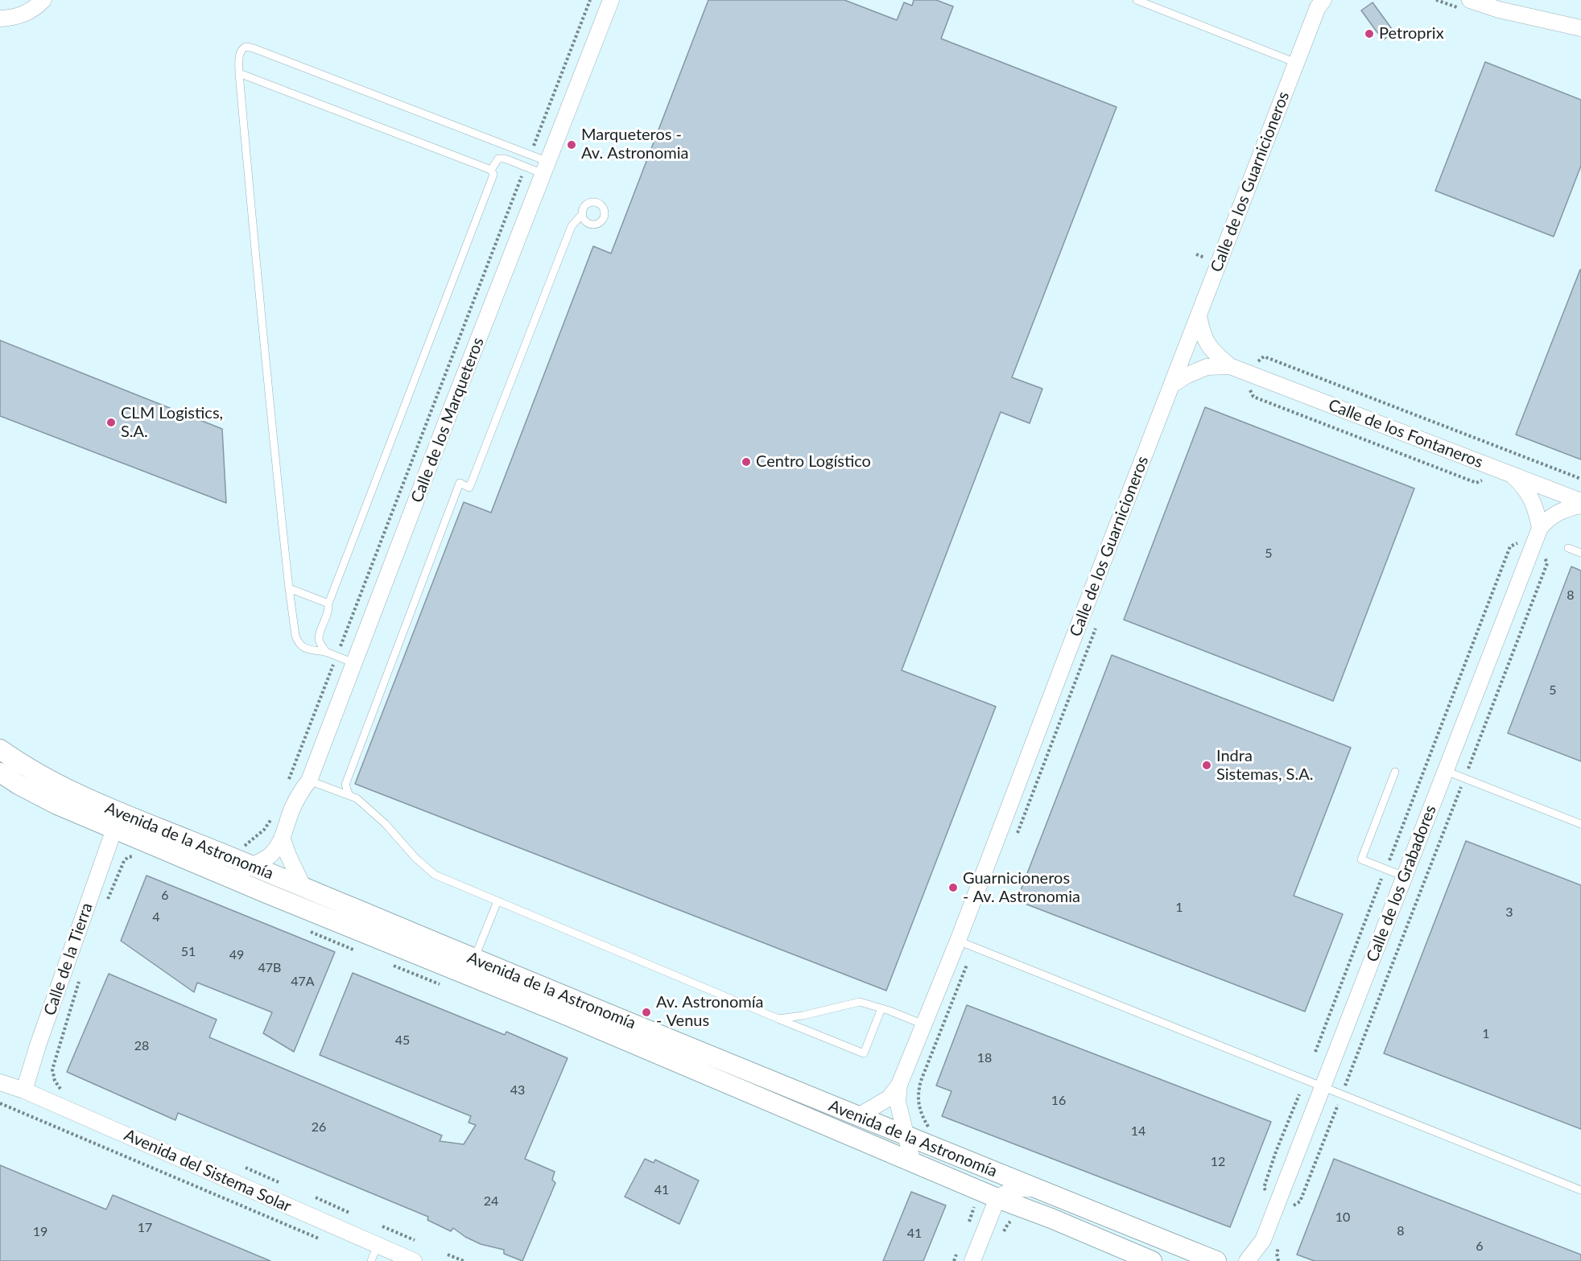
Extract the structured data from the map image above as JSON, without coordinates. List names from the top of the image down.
{
  "streets": {
    "street": [
      "Calle de los Guarnicioneros",
      "Calle de los Marqueteros",
      "Calle de los Fontaneros",
      "Avenida de la Astronomía",
      "Calle de los Grabadores",
      "Calle de la Tierra",
      "Avenida del Sistema Solar"
    ]
  },
  "crossings": [
    ["Calle de los Guarnicioneros", "Calle de los Fontaneros"],
    ["Calle de los Guarnicioneros", "Avenida de la Astronomía"],
    ["Calle de los Marqueteros", "Avenida de la Astronomía"],
    ["Avenida de la Astronomía", "Calle de la Tierra"],
    ["Calle de la Tierra", "Avenida del Sistema Solar"]
  ],
  "places": [
    "Petroprix",
    "Marqueteros - Av. Astronomia",
    "CLM Logistics, S.A.",
    "Centro Logístico",
    "Indra Sistemas, S.A.",
    "Guarnicioneros - Av. Astronomia",
    "Av. Astronomía - Venus"
  ],
  "house_numbers": [
    "5",
    "8",
    "5",
    "6",
    "1",
    "3",
    "4",
    "51",
    "49",
    "47B",
    "47A",
    "1",
    "45",
    "28",
    "18",
    "43",
    "16",
    "26",
    "14",
    "12",
    "41",
    "24",
    "10",
    "17",
    "8",
    "19",
    "41",
    "6"
  ]
}
